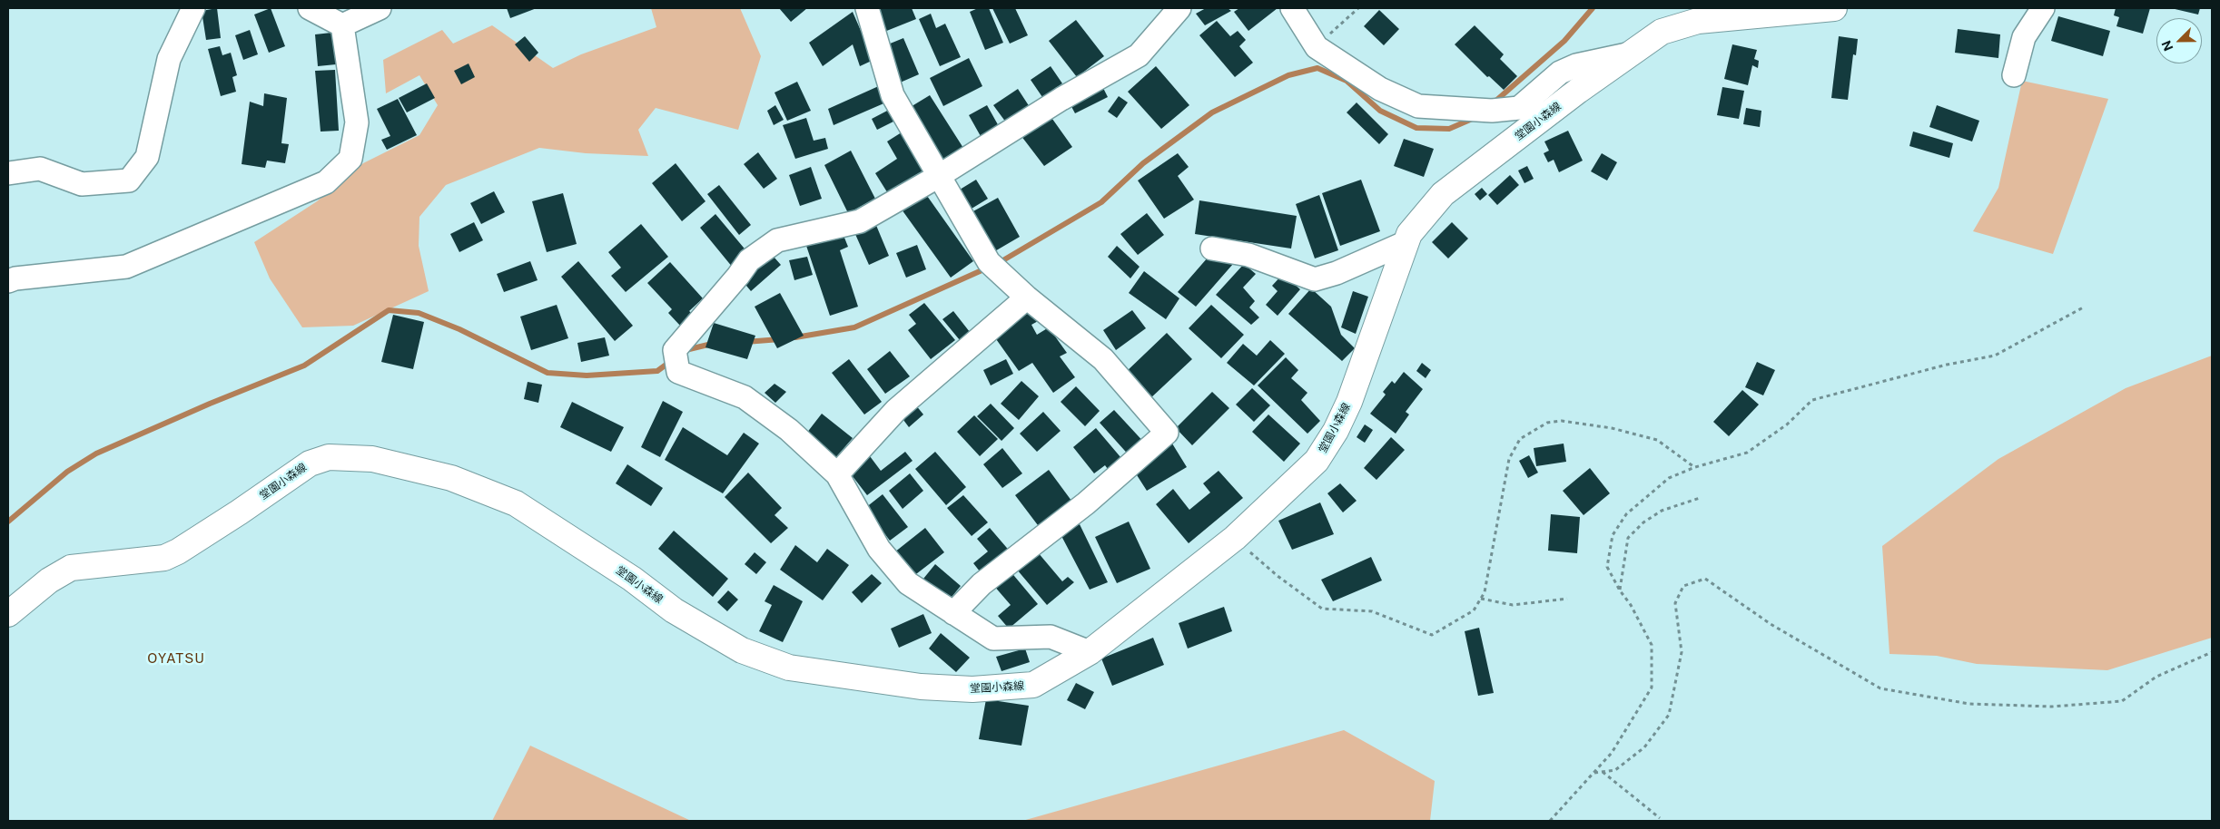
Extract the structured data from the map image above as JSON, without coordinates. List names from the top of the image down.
{
  "streets": {
    "main road": ["堂園小森線"]
  },
  "districts": ["OYATSU"],
  "north": "bottom left"
}
